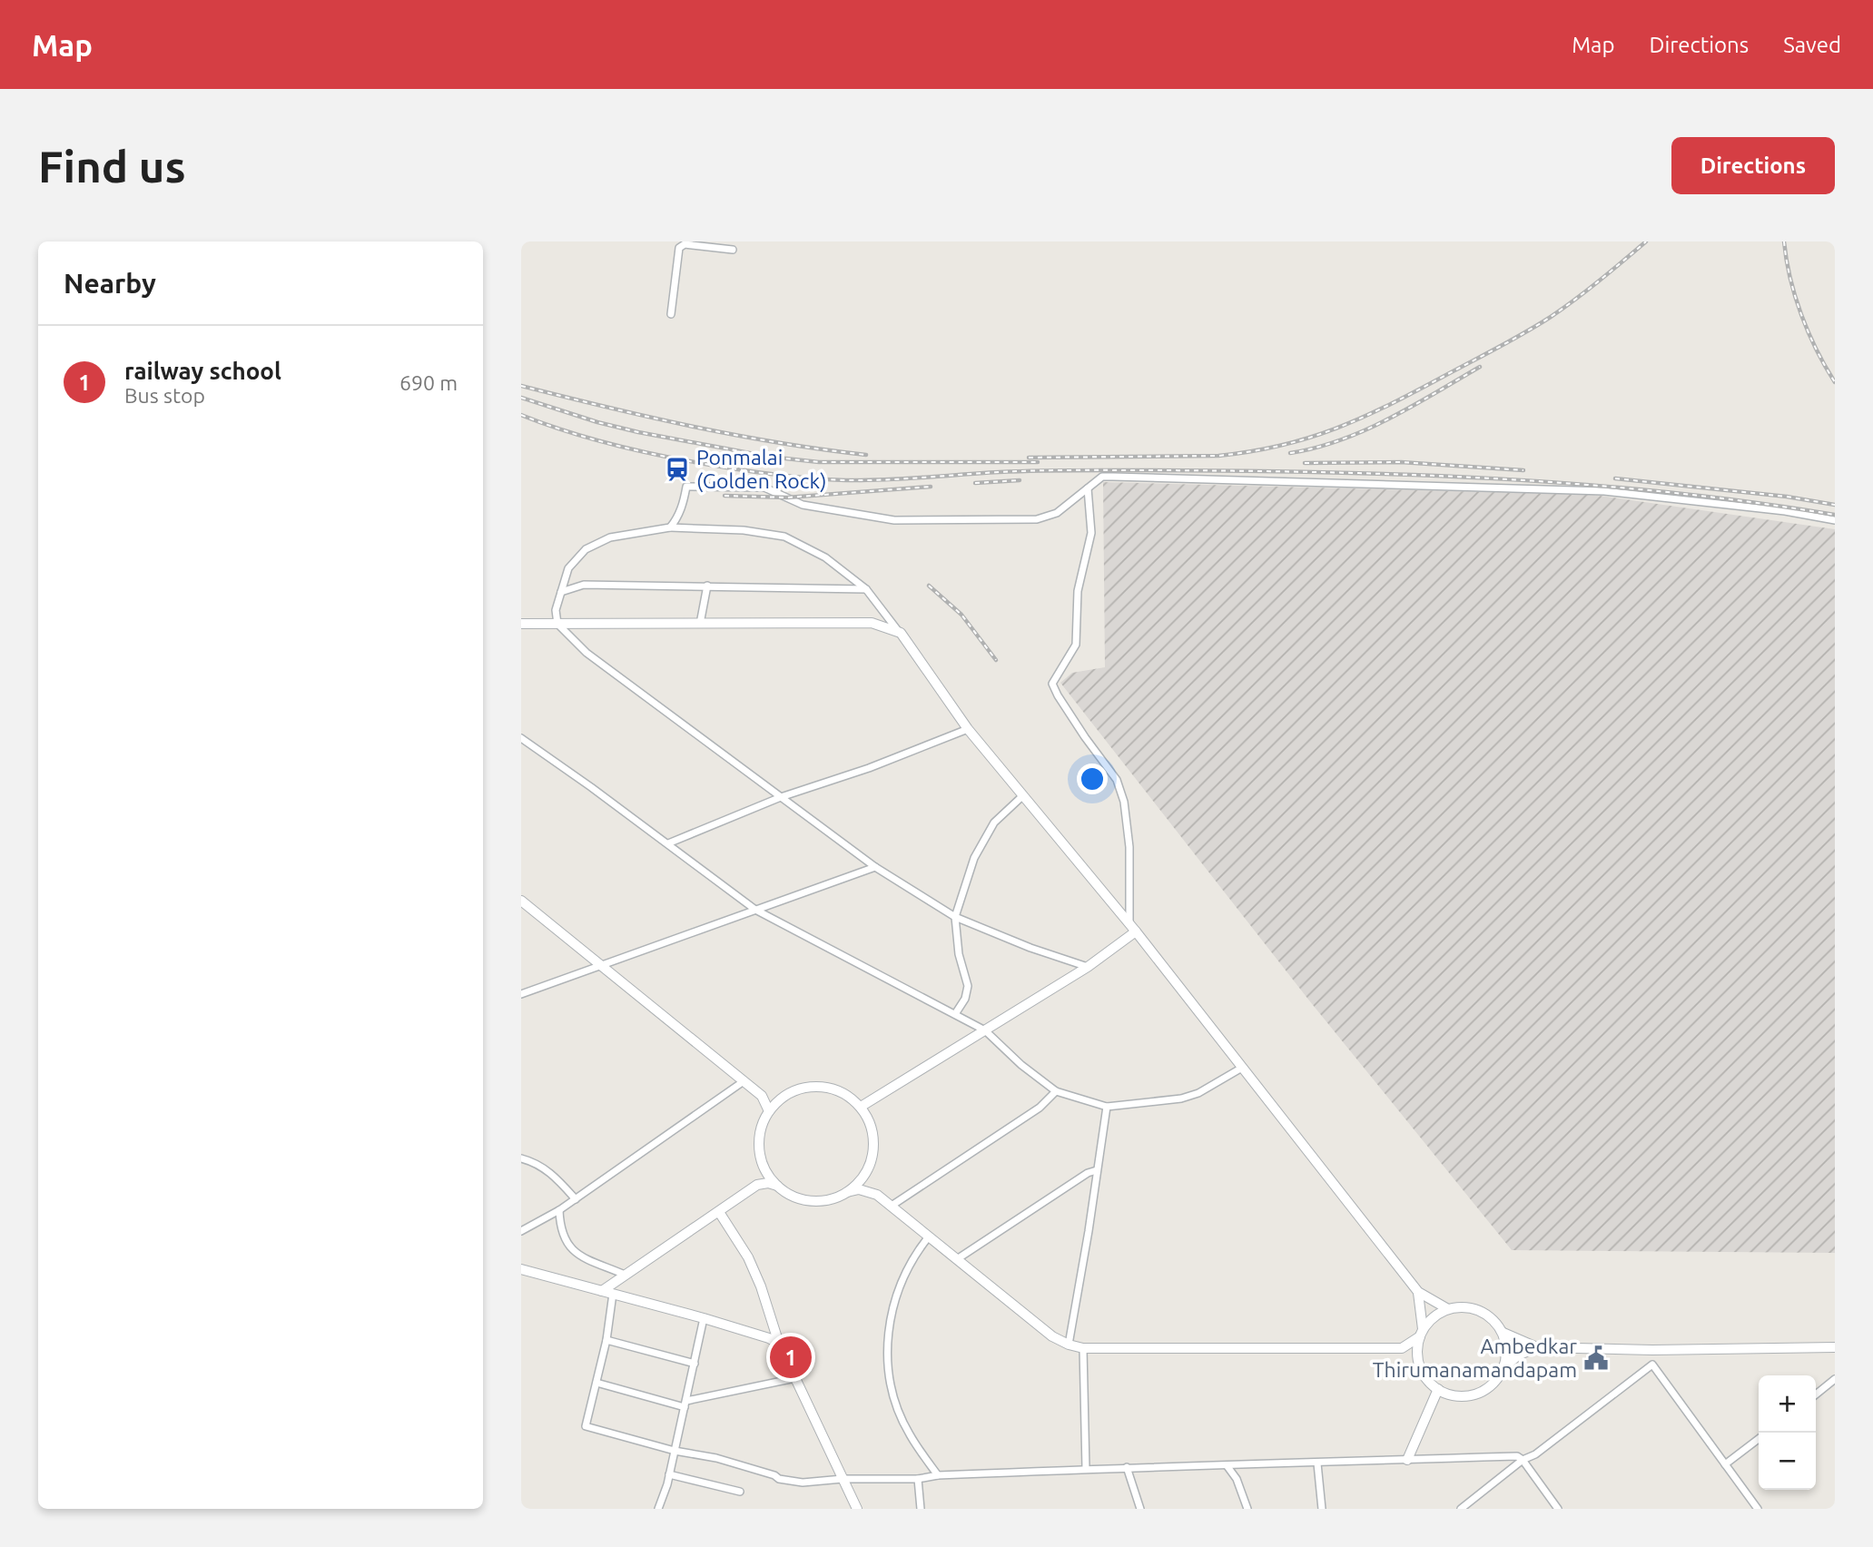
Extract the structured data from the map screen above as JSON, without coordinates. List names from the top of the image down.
{
  "places": {
    "station": ["Ponmalai (Golden Rock)"],
    "public building": ["Ambedkar Thirumanamandapam"]
  },
  "page": {
    "header": "Map",
    "nav": ["Map", "Directions", "Saved"],
    "buttons": "Directions",
    "title": "Find us",
    "heading": "Nearby",
    "list": [
      {
        "mark": "1",
        "name": "railway school",
        "note": "Bus stop",
        "value": "690 m"
      }
    ],
    "pins": "1",
    "map_buttons": ["+", "−"]
  }
}
